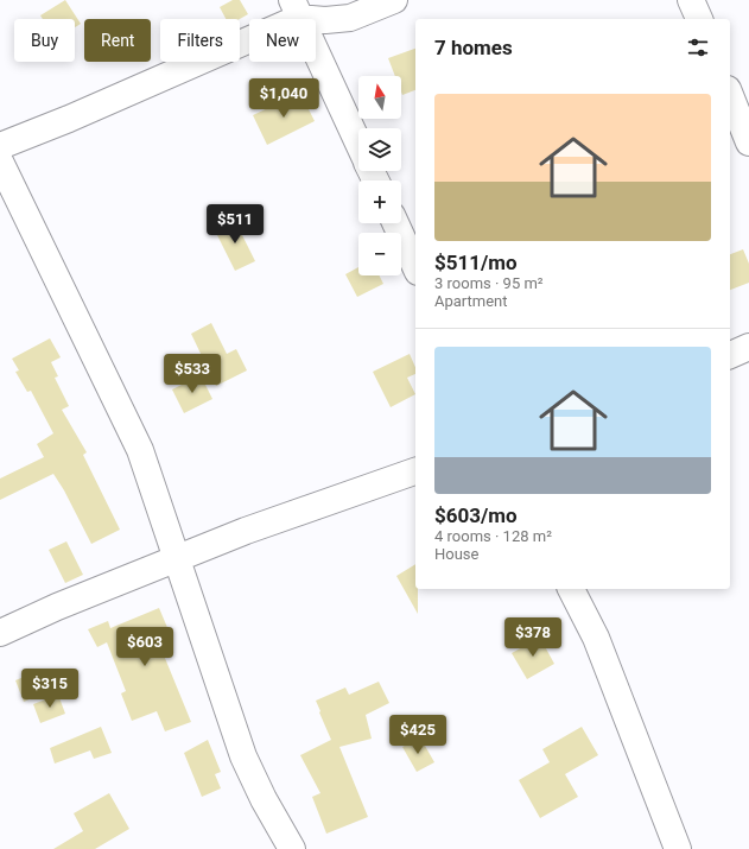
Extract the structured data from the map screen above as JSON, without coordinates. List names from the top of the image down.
{
  "north": "top",
  "page": {
    "chip": [
      "Buy",
      "Rent",
      "Filters",
      "New"
    ],
    "heading": "7 homes",
    "map_buttons": ["+", "−"],
    "list": [
      {
        "name": "$511/mo",
        "note": "3 rooms · 95 m² · Apartment"
      },
      {
        "name": "$603/mo",
        "note": "4 rooms · 128 m² · House"
      }
    ],
    "price": [
      "$1,040",
      "$511",
      "$533",
      "$378",
      "$603",
      "$315",
      "$425"
    ]
  }
}
